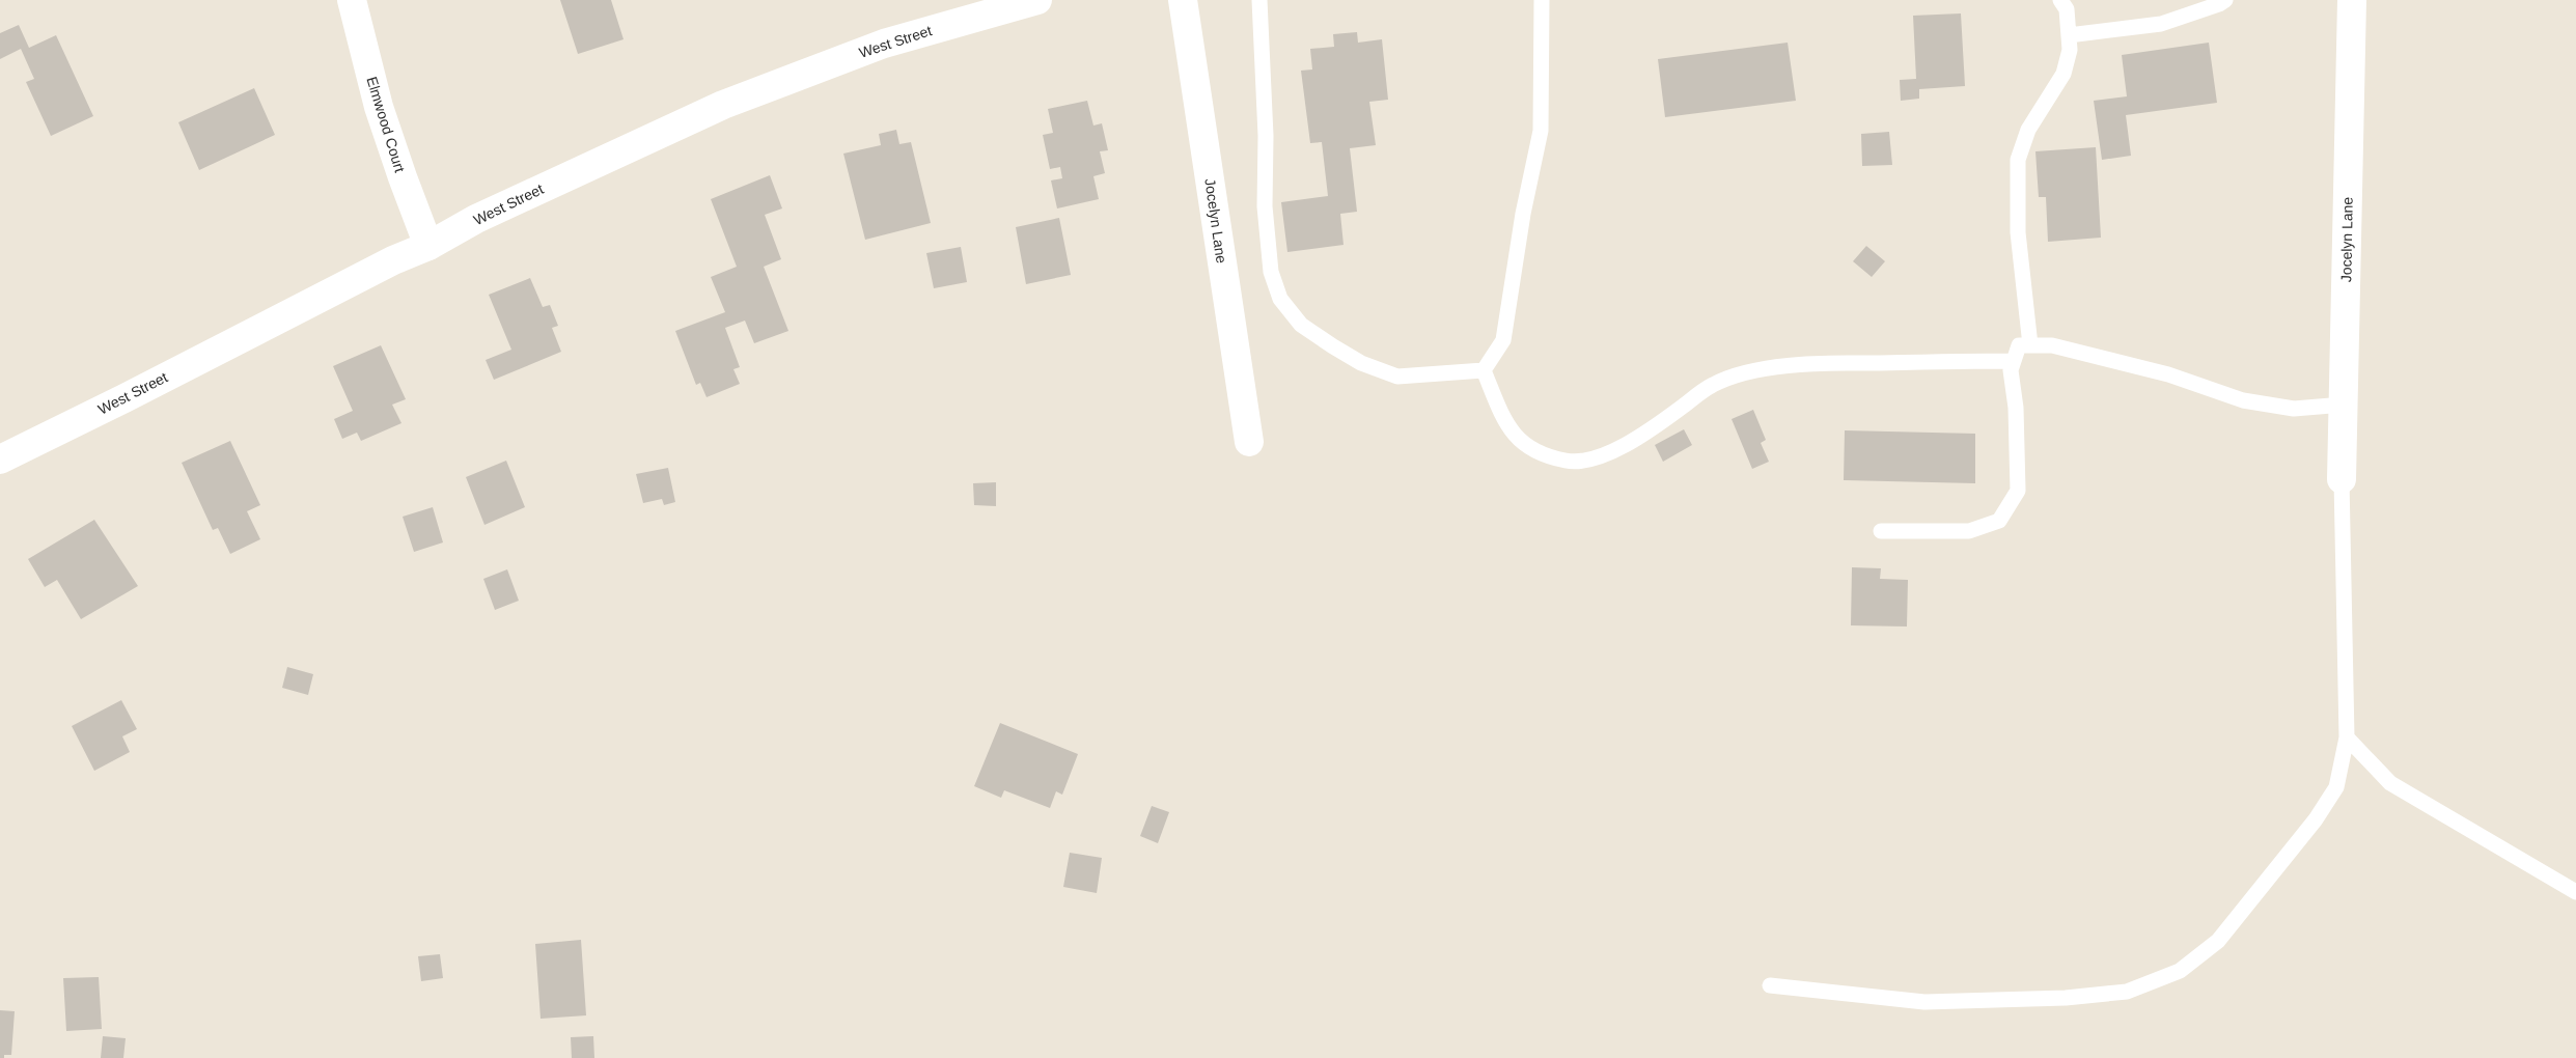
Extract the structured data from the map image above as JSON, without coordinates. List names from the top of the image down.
{
  "streets": {
    "street": ["West Street", "Elmwood Court", "Jocelyn Lane"]
  },
  "crossings": [
    ["West Street", "Elmwood Court"]
  ]
}
